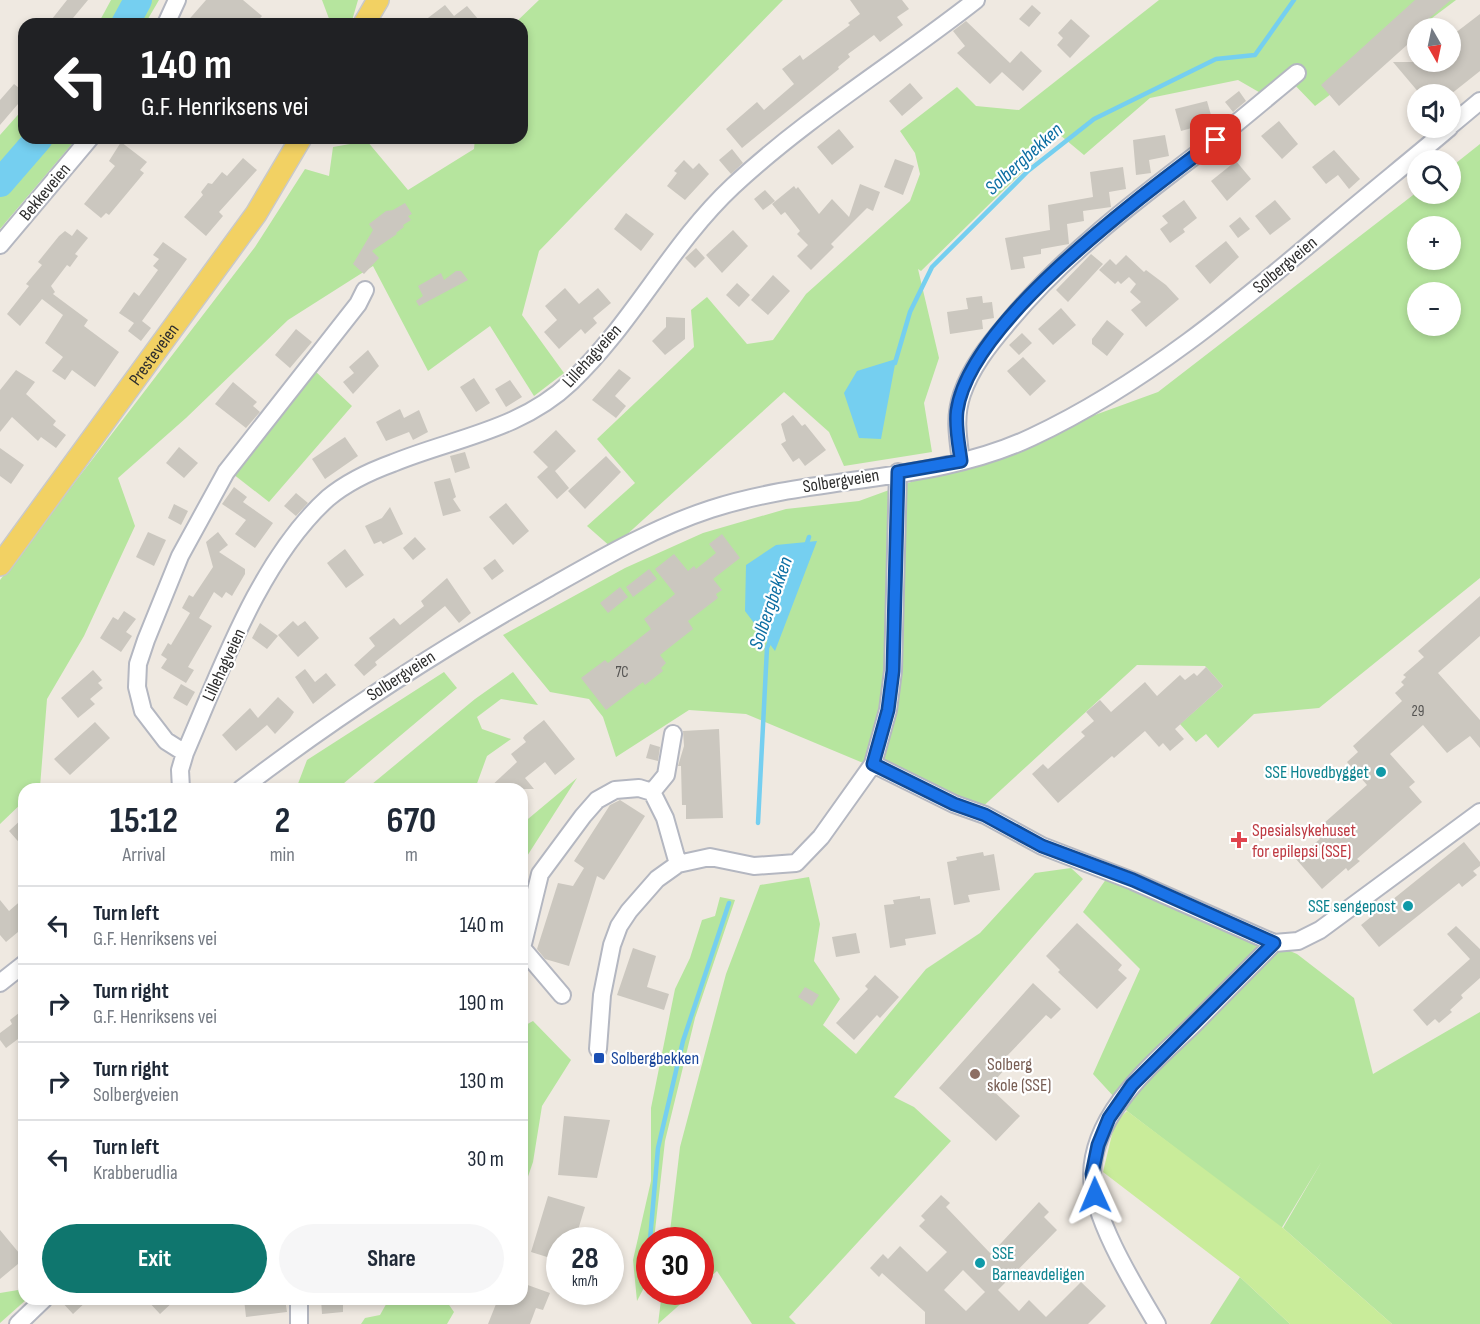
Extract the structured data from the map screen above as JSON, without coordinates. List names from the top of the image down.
{
  "streets": {
    "main road": ["Presteveien"],
    "street": ["Bekkeveien", "Solbergveien", "Lillehagveien"]
  },
  "water": ["Solbergbekken"],
  "places": {
    "other": [
      "SSE Hovedbygget",
      "SSE sengepost",
      "Solberg skole (SSE)",
      "SSE Barneavdeligen"
    ],
    "health": ["Spesialsykehuset for epilepsi (SSE)"],
    "transit": ["Solbergbekken"]
  },
  "house_numbers": ["7C", "29"],
  "north": "bottom",
  "page": {
    "map_buttons": ["+", "−"],
    "turn": ["140 m", "G.F. Henriksens vei"],
    "eta": [
      "15:12",
      "Arrival",
      "2",
      "min",
      "670",
      "m"
    ],
    "list": [
      {
        "name": "Turn left",
        "note": "G.F. Henriksens vei",
        "value": "140 m"
      },
      {
        "name": "Turn right",
        "note": "G.F. Henriksens vei",
        "value": "190 m"
      },
      {
        "name": "Turn right",
        "note": "Solbergveien",
        "value": "130 m"
      },
      {
        "name": "Turn left",
        "note": "Krabberudlia",
        "value": "30 m"
      }
    ],
    "buttons": ["Exit", "Share"],
    "speed": "28 km/h",
    "limit": "30"
  }
}
